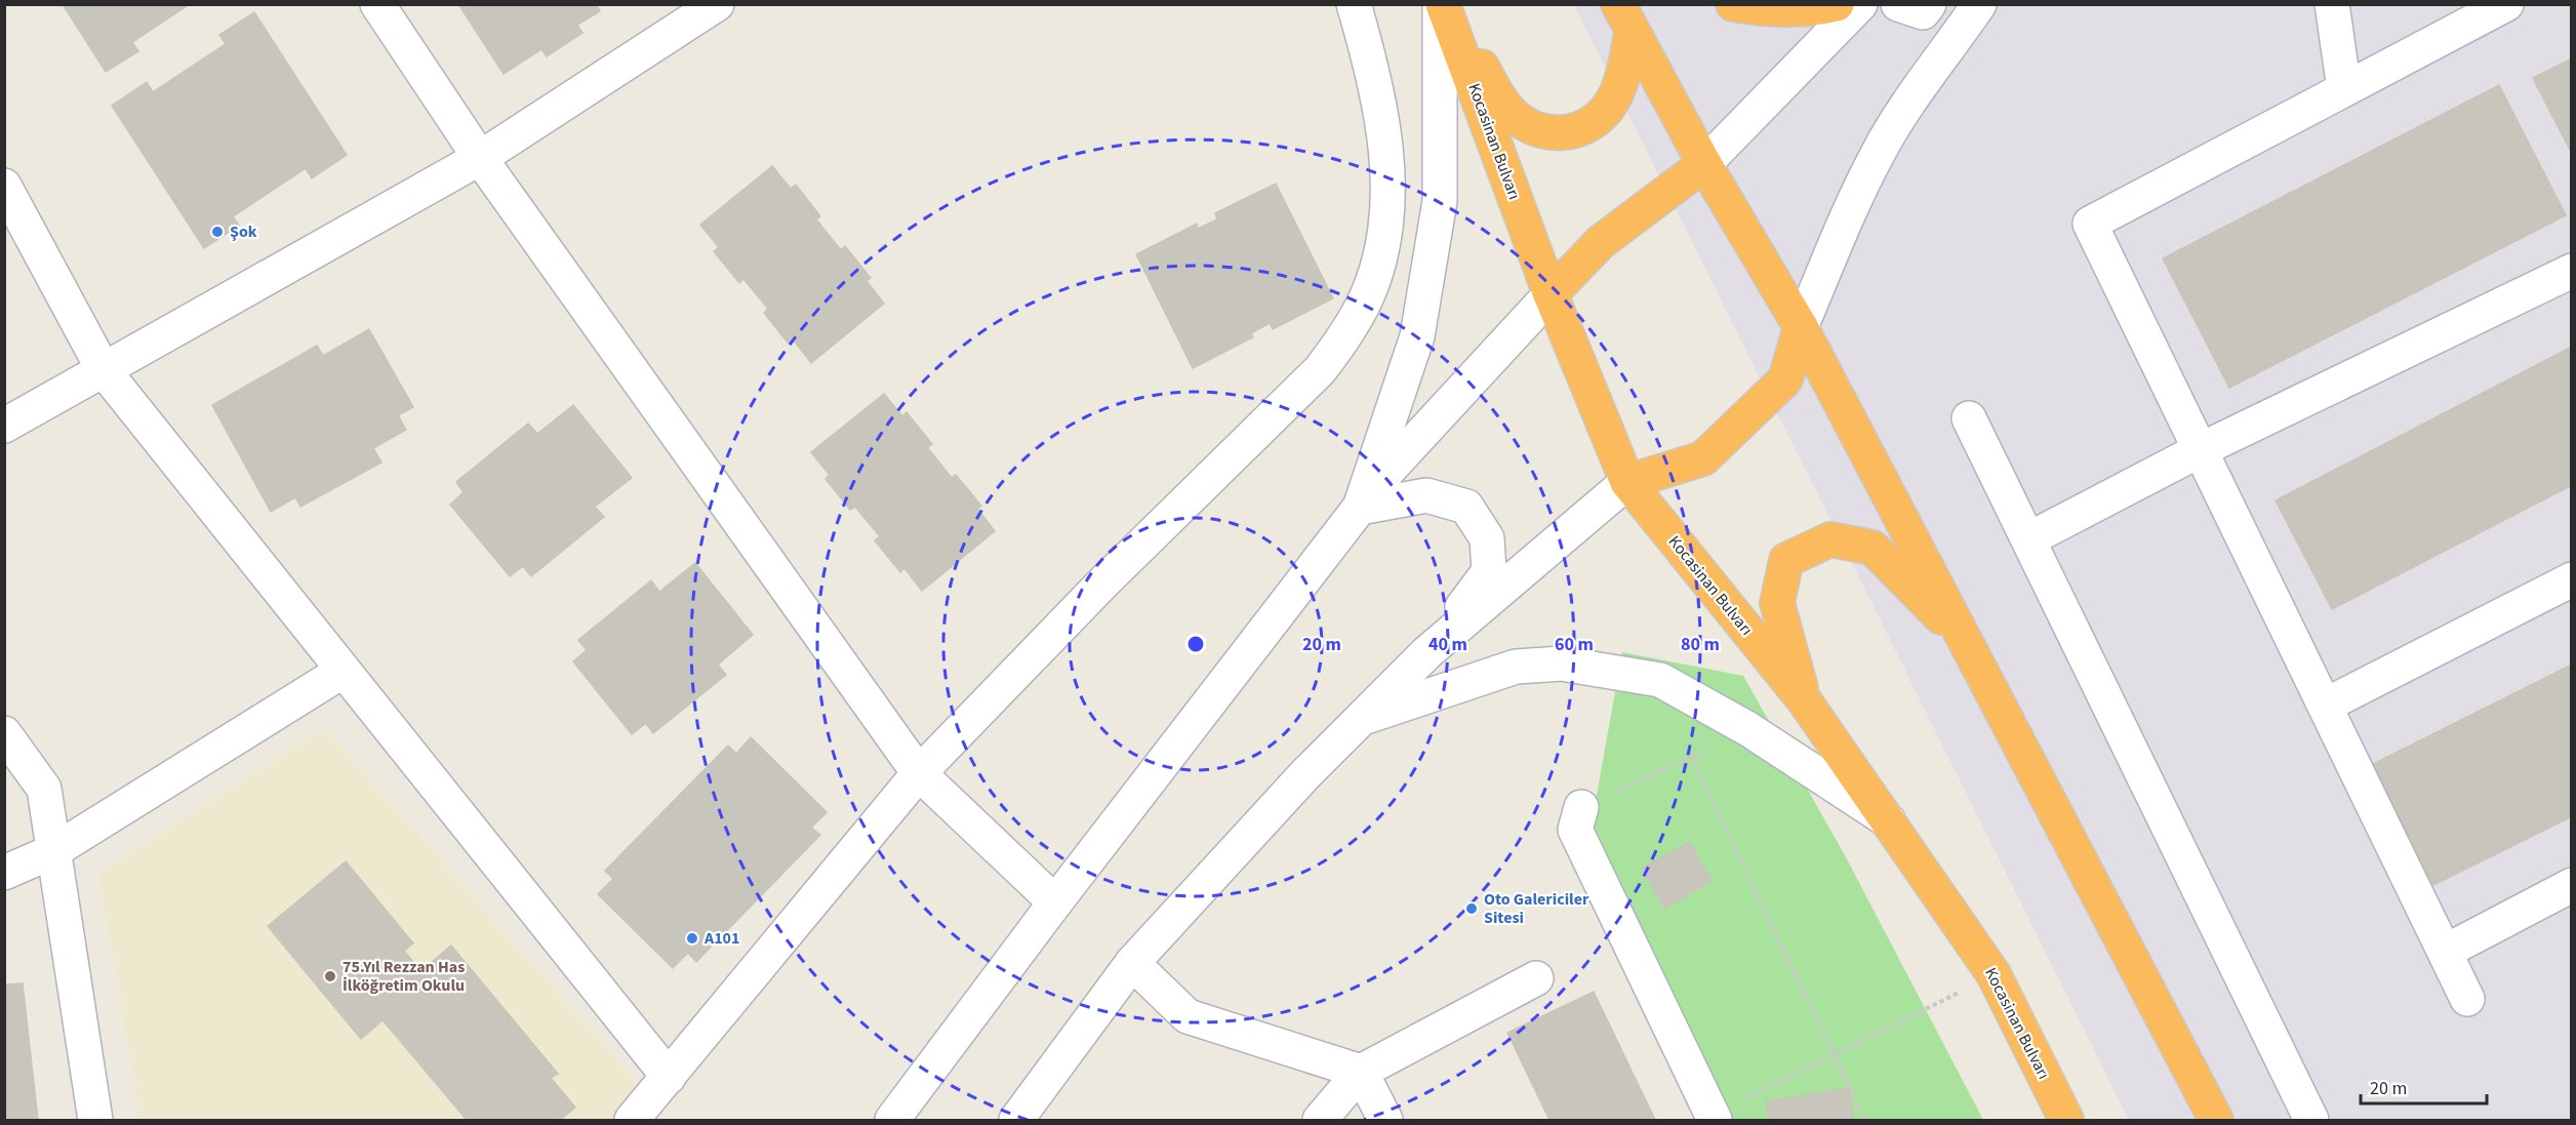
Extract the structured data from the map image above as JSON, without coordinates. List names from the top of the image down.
{
  "streets": {
    "highway": ["Kocasinan Bulvarı"]
  },
  "places": [
    "Şok",
    "Oto Galericiler Sitesi",
    "A101",
    "75.Yıl Rezzan Has İlköğretim Okulu"
  ],
  "scale_bar": "20 m",
  "rings": [
    "20 m",
    "40 m",
    "60 m",
    "80 m"
  ]
}
